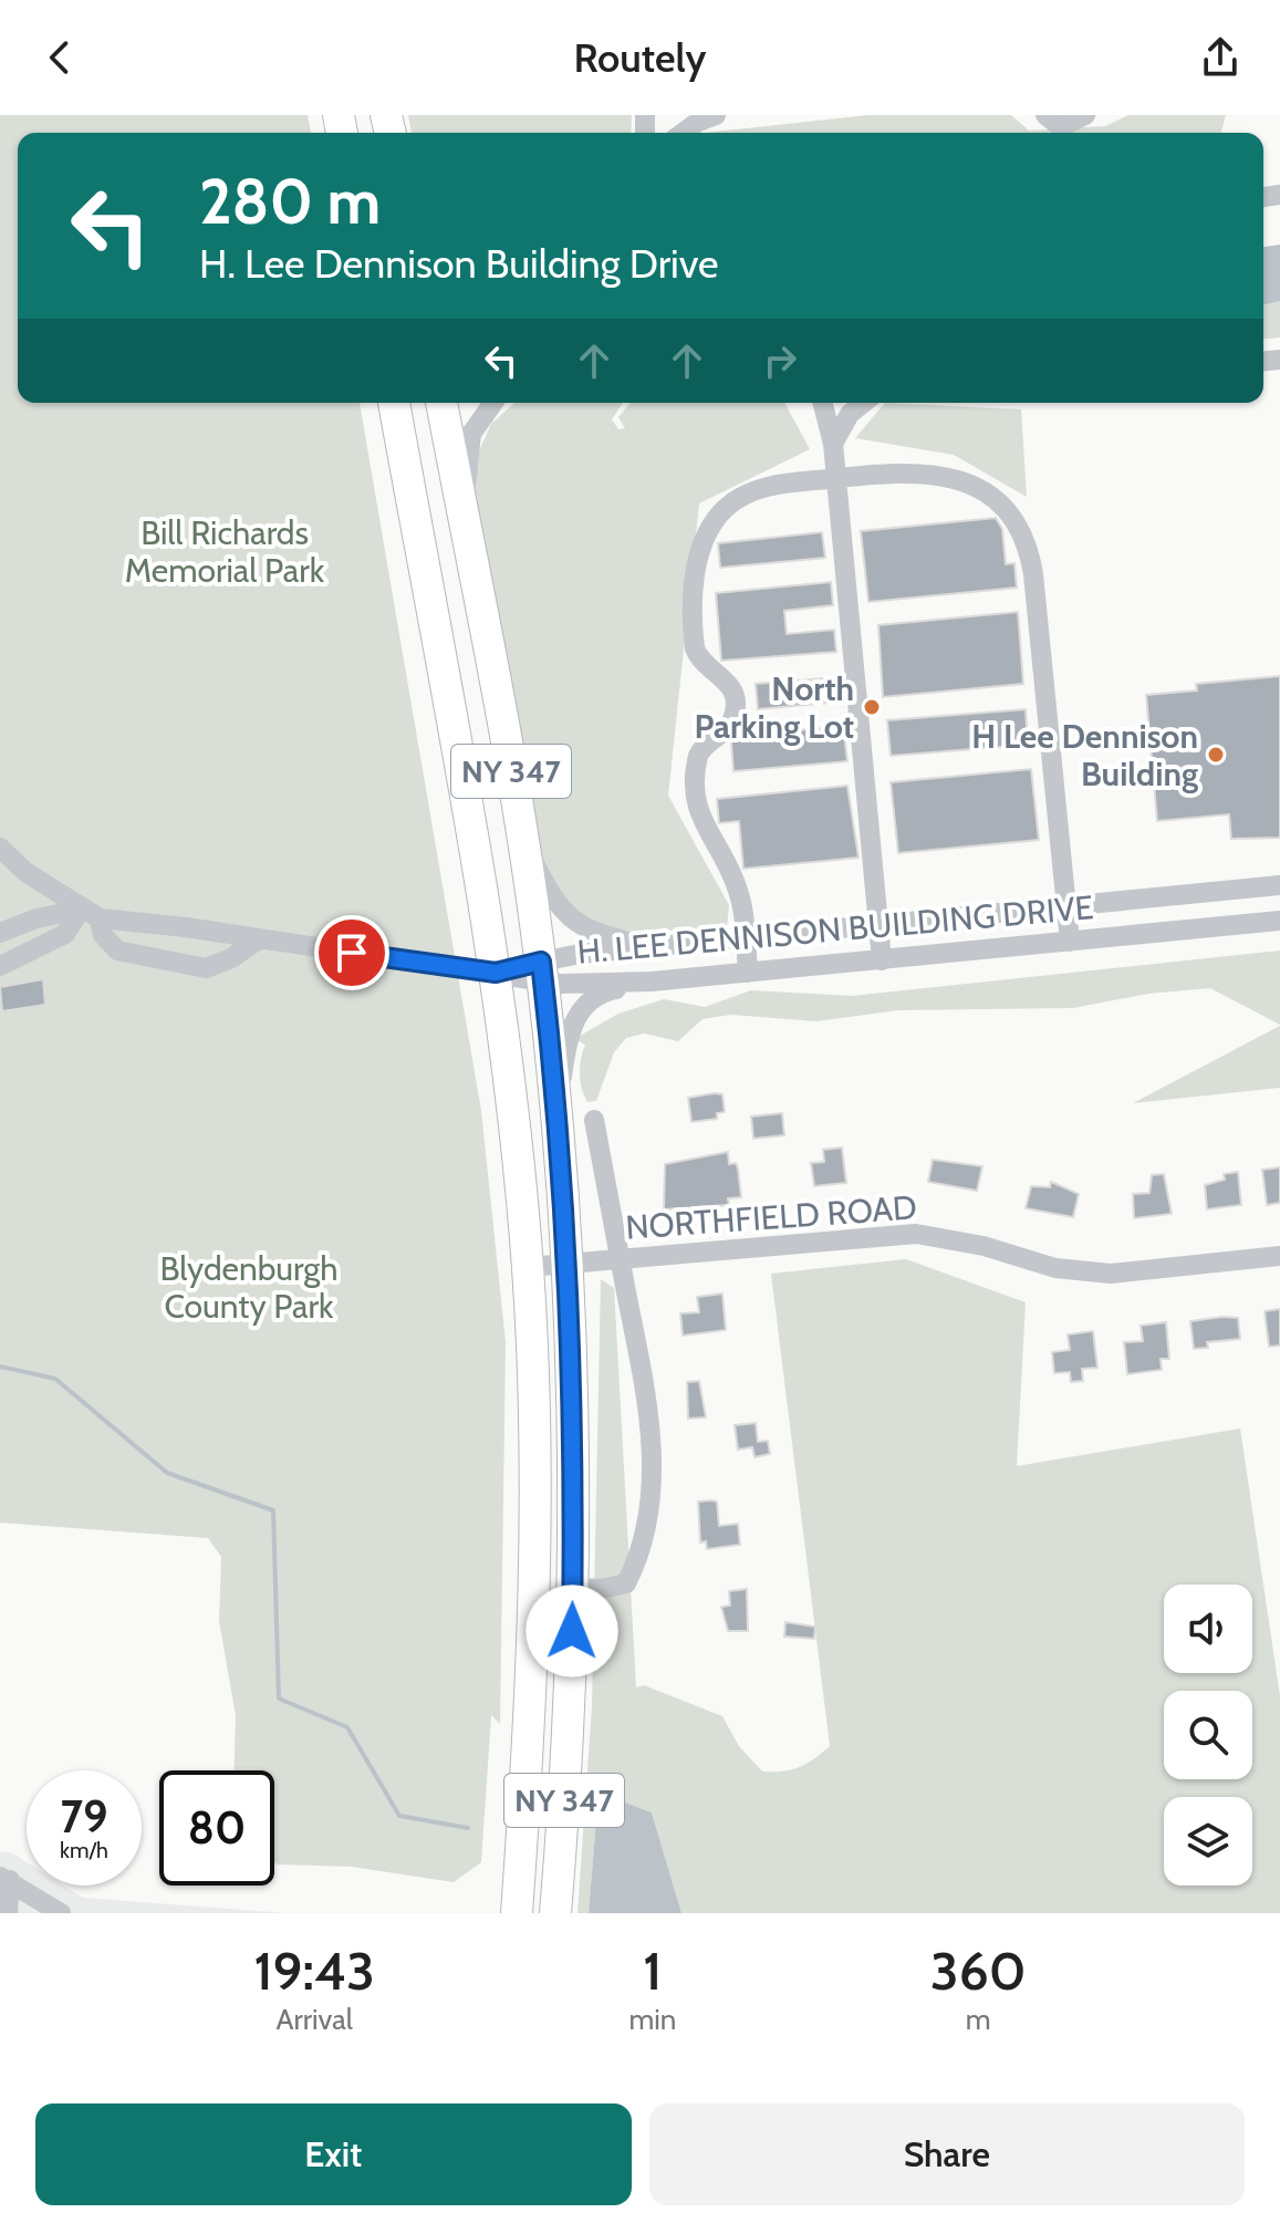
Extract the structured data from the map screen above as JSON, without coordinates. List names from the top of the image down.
{
  "streets": {
    "highway": ["NY 347"],
    "street": ["H. LEE DENNISON BUILDING DRIVE", "NORTHFIELD ROAD"]
  },
  "crossings": [
    ["NY 347", "H. LEE DENNISON BUILDING DRIVE"],
    ["NY 347", "NORTHFIELD ROAD"]
  ],
  "parks": ["Bill Richards Memorial Park", "Blydenburgh County Park"],
  "places": ["North Parking Lot", "H Lee Dennison Building"],
  "page": {
    "header": "Routely",
    "turn": ["280 m", "H. Lee Dennison Building Drive"],
    "speed": "79 km/h",
    "limit": "80",
    "eta": [
      "19:43",
      "Arrival",
      "1",
      "min",
      "360",
      "m"
    ],
    "buttons": ["Exit", "Share"]
  }
}
